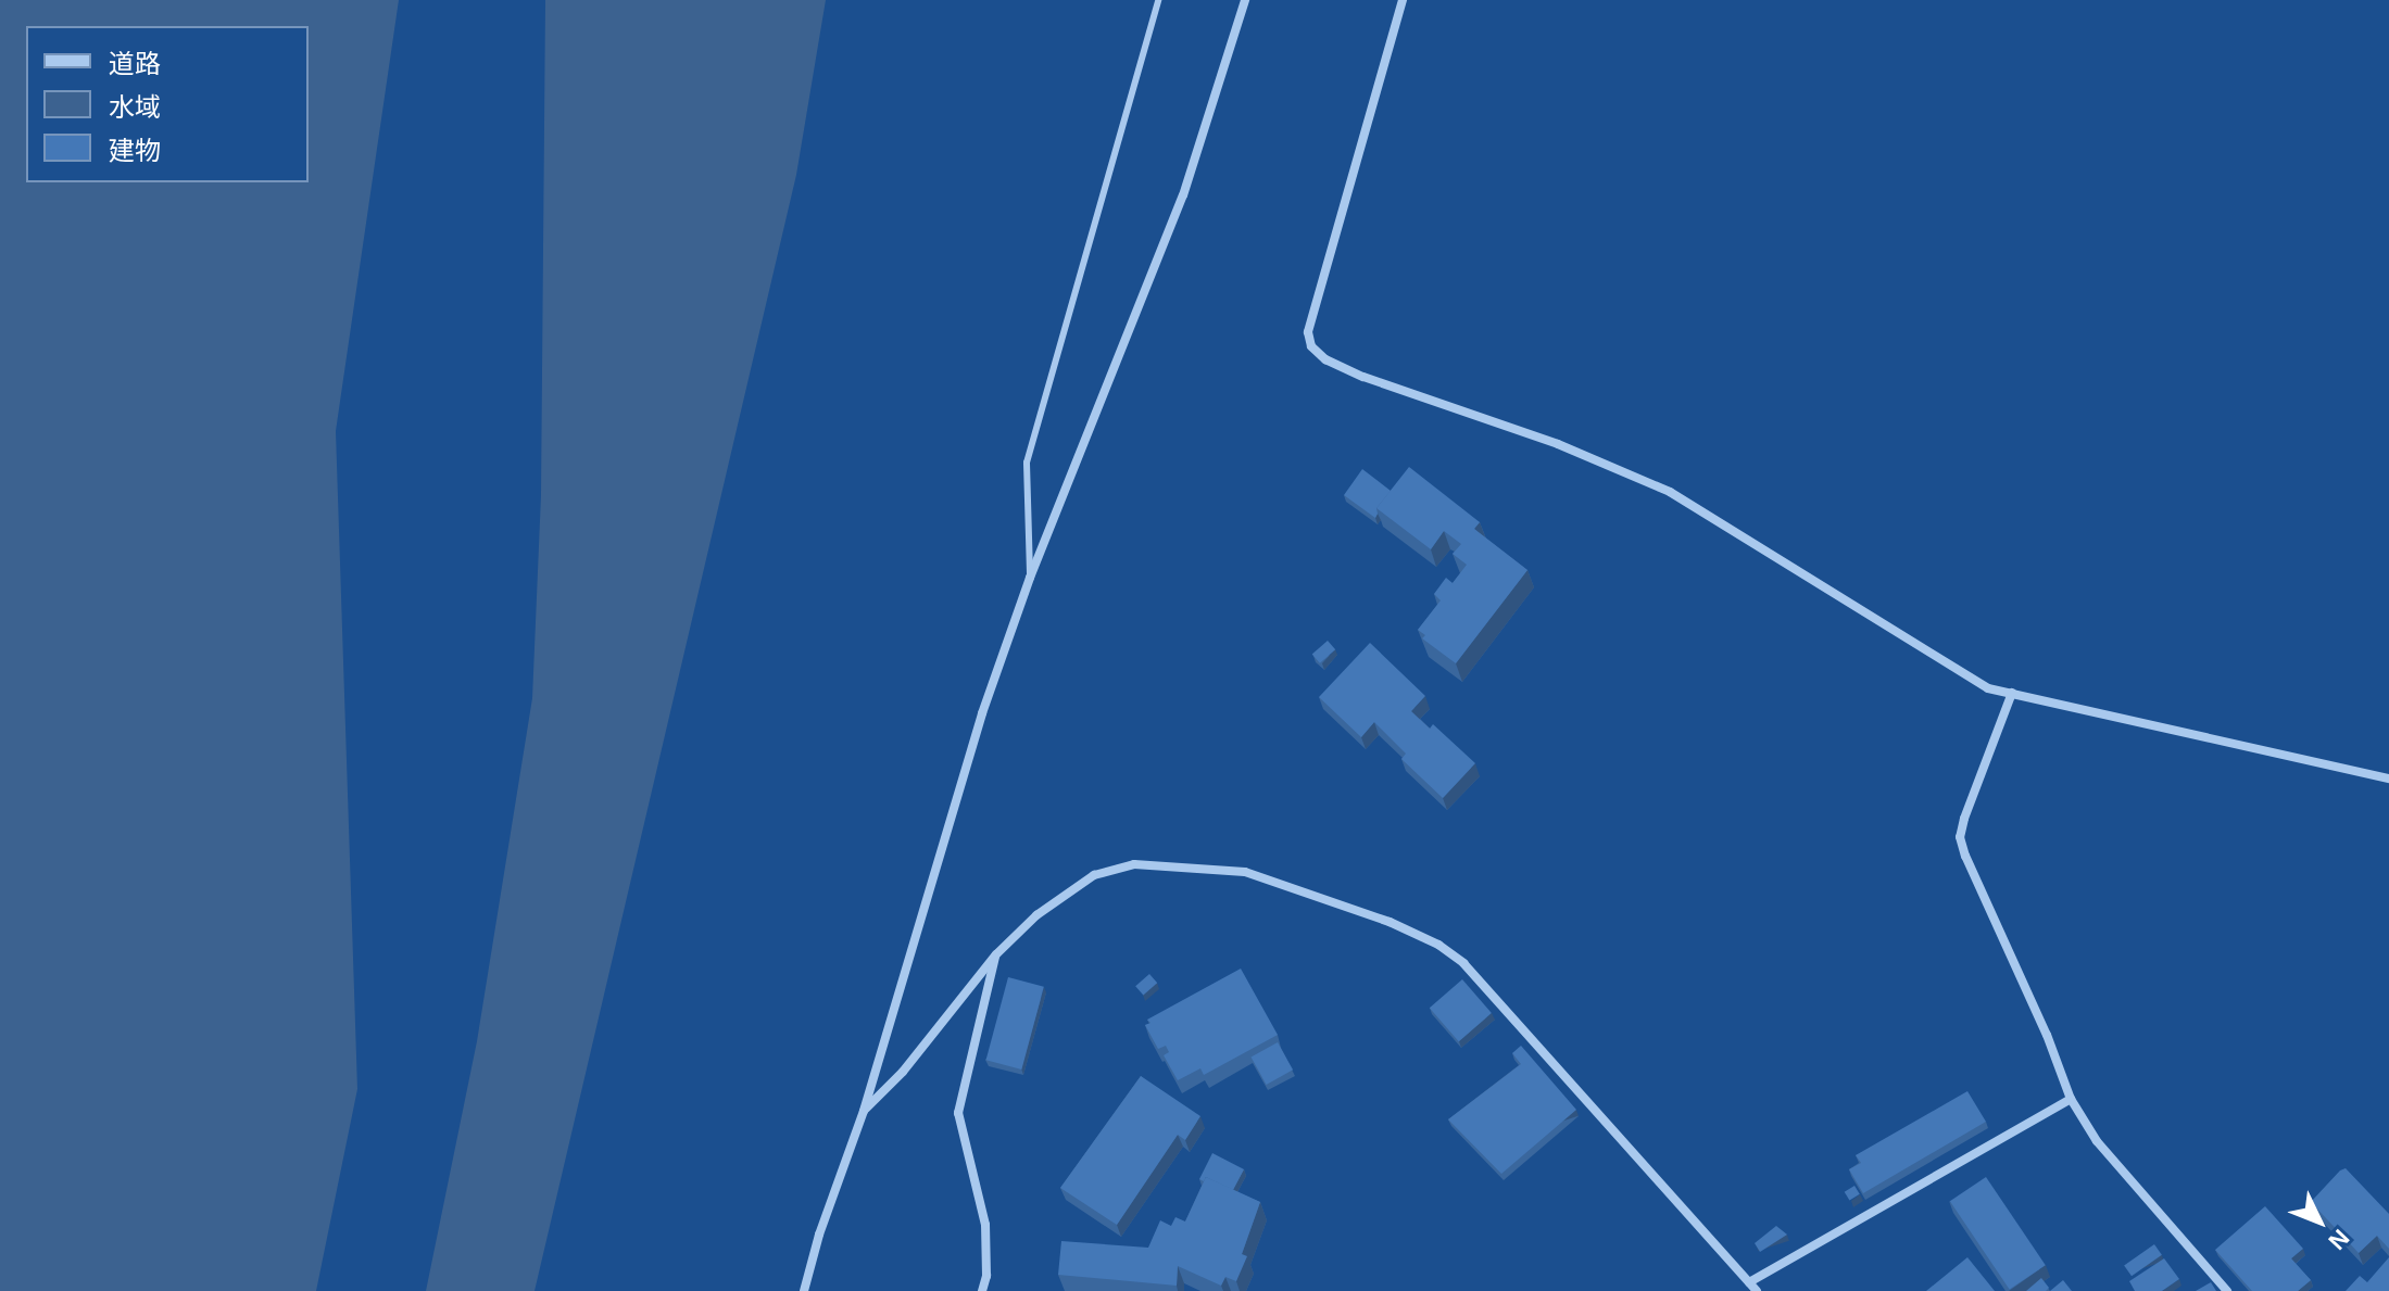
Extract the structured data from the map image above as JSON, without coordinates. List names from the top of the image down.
{
  "legend": ["道路", "水域", "建物"],
  "north": "bottom right"
}
